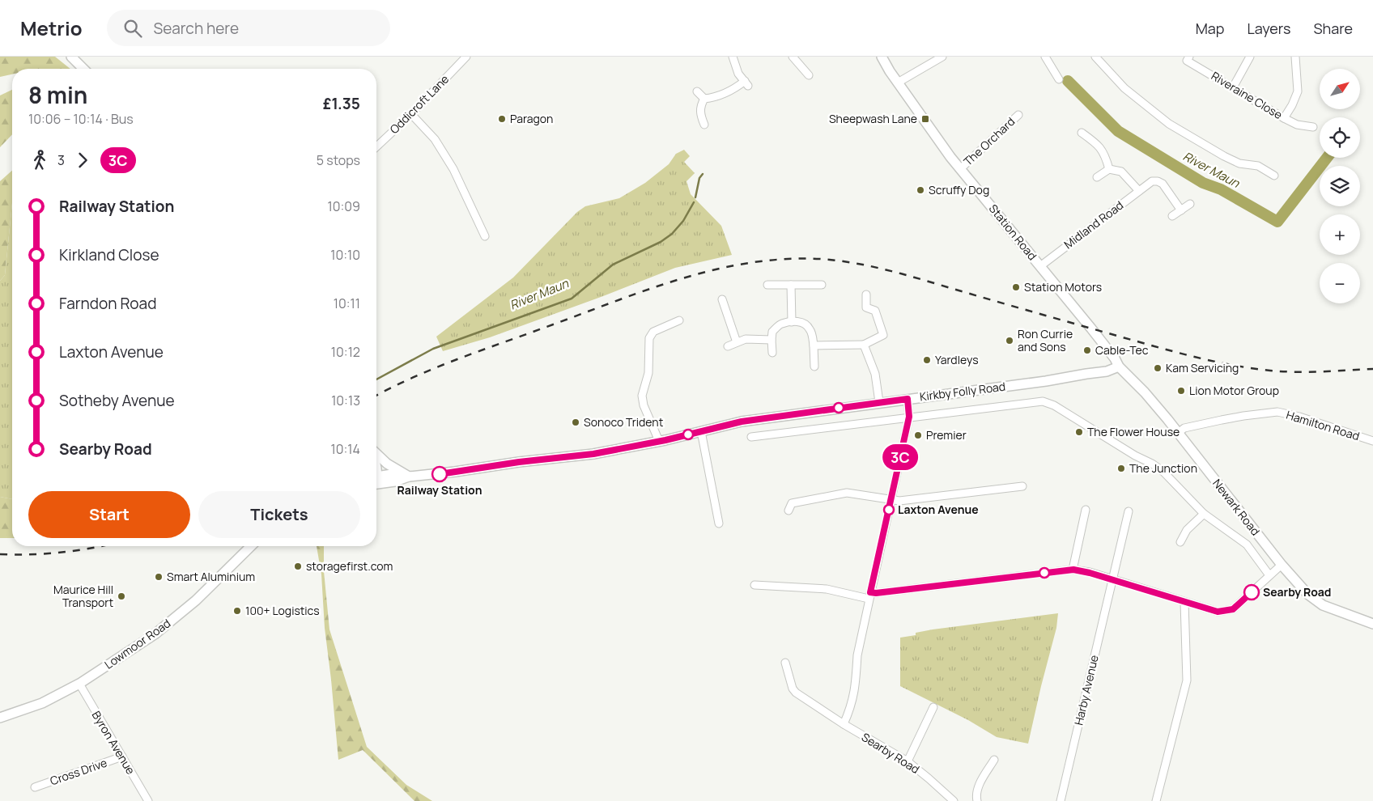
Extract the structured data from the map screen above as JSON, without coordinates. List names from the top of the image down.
{
  "streets": {
    "main road": [
      "Station Road",
      "Kirkby Folly Road",
      "Newark Road",
      "Lowmoor Road"
    ],
    "street": [
      "Riveraine Close",
      "Oddicroft Lane",
      "The Orchard",
      "Midland Road",
      "Hamilton Road",
      "Harby Avenue",
      "Byron Avenue",
      "Searby Road",
      "Cross Drive"
    ]
  },
  "crossings": [
    ["The Orchard", "Station Road"],
    ["Midland Road", "Station Road"],
    ["Station Road", "Kirkby Folly Road"],
    ["Station Road", "Newark Road"],
    ["Kirkby Folly Road", "Newark Road"],
    ["Hamilton Road", "Newark Road"],
    ["Lowmoor Road", "Byron Avenue"],
    ["Byron Avenue", "Cross Drive"]
  ],
  "water": ["River Maun"],
  "places": {
    "other": [
      "Paragon",
      "Scruffy Dog",
      "Station Motors",
      "Ron Currie and Sons",
      "Cable-Tec",
      "Yardleys",
      "Kam Servicing",
      "Lion Motor Group",
      "Sonoco Trident",
      "The Flower House",
      "Premier",
      "The Junction",
      "Railway Station",
      "Laxton Avenue",
      "storagefirst.com",
      "Smart Aluminium",
      "Searby Road",
      "Maurice Hill Transport",
      "100+ Logistics"
    ],
    "transit": ["Sheepwash Lane"]
  },
  "lines": ["bus line 3C"],
  "north": "top right",
  "page": {
    "header": "Metrio",
    "search": "Search here",
    "nav": ["Map", "Layers", "Share"],
    "on_map": "3C",
    "map_buttons": ["+", "−"],
    "heading": ["8 min", "10:06 – 10:14 · Bus", "£1.35"],
    "legs": ["3", "3C", "5 stops"],
    "list": [
      {
        "name": "Railway Station",
        "value": "10:09"
      },
      {
        "name": "Kirkland Close",
        "value": "10:10"
      },
      {
        "name": "Farndon Road",
        "value": "10:11"
      },
      {
        "name": "Laxton Avenue",
        "value": "10:12"
      },
      {
        "name": "Sotheby Avenue",
        "value": "10:13"
      },
      {
        "name": "Searby Road",
        "value": "10:14"
      }
    ],
    "buttons": ["Start", "Tickets"]
  }
}
